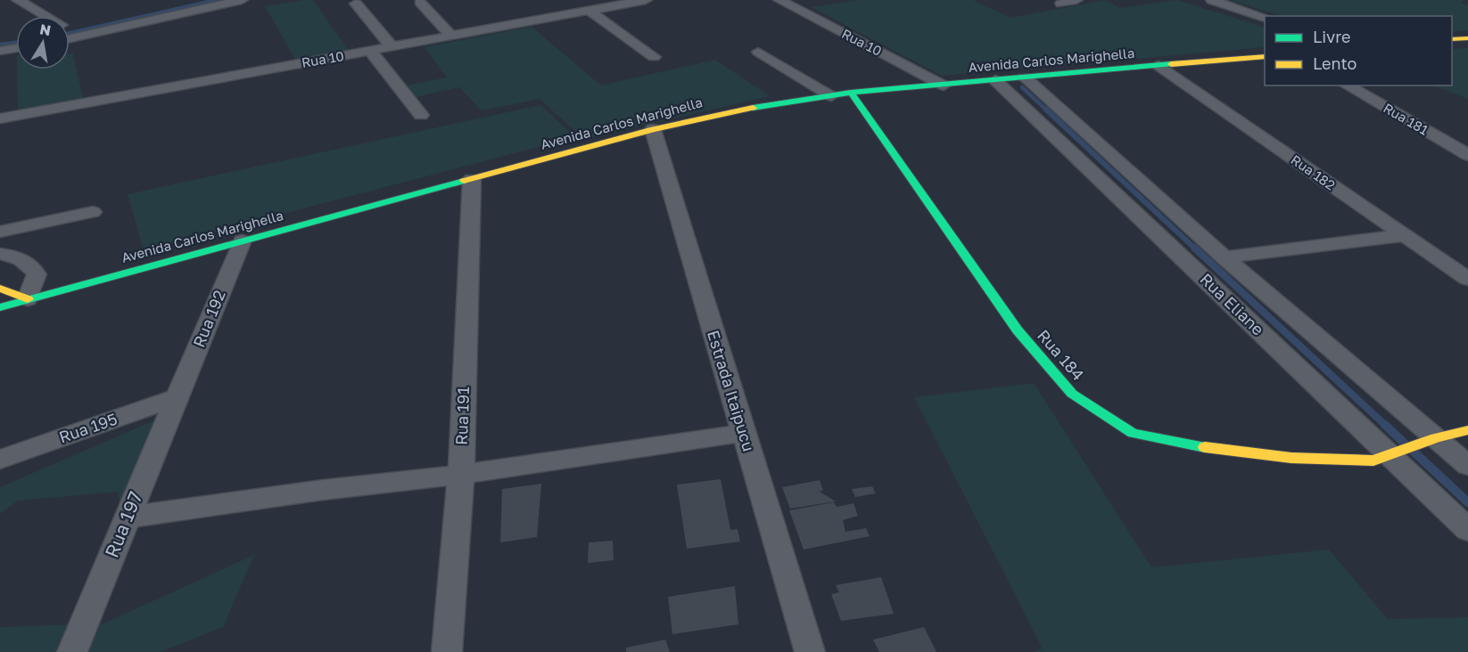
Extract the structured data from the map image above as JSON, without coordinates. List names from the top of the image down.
{
  "streets": {
    "main road": ["Avenida Carlos Marighella", "Rua 184"],
    "street": [
      "Rua 10",
      "Rua 181",
      "Rua 182",
      "Rua Eliane",
      "Rua 192",
      "Estrada Itaipucu",
      "Rua 191",
      "Rua 195",
      "Rua 197"
    ]
  },
  "crossings": [
    ["Rua 10", "Avenida Carlos Marighella"],
    ["Avenida Carlos Marighella", "Rua 182"],
    ["Avenida Carlos Marighella", "Rua Eliane"],
    ["Avenida Carlos Marighella", "Rua 192"],
    ["Avenida Carlos Marighella", "Rua 184"],
    ["Avenida Carlos Marighella", "Estrada Itaipucu"],
    ["Avenida Carlos Marighella", "Rua 191"],
    ["Rua Eliane", "Rua 184"],
    ["Rua 192", "Rua 195"],
    ["Rua 192", "Rua 197"],
    ["Rua 195", "Rua 197"]
  ],
  "legend": ["Livre", "Lento"],
  "north": "top"
}
